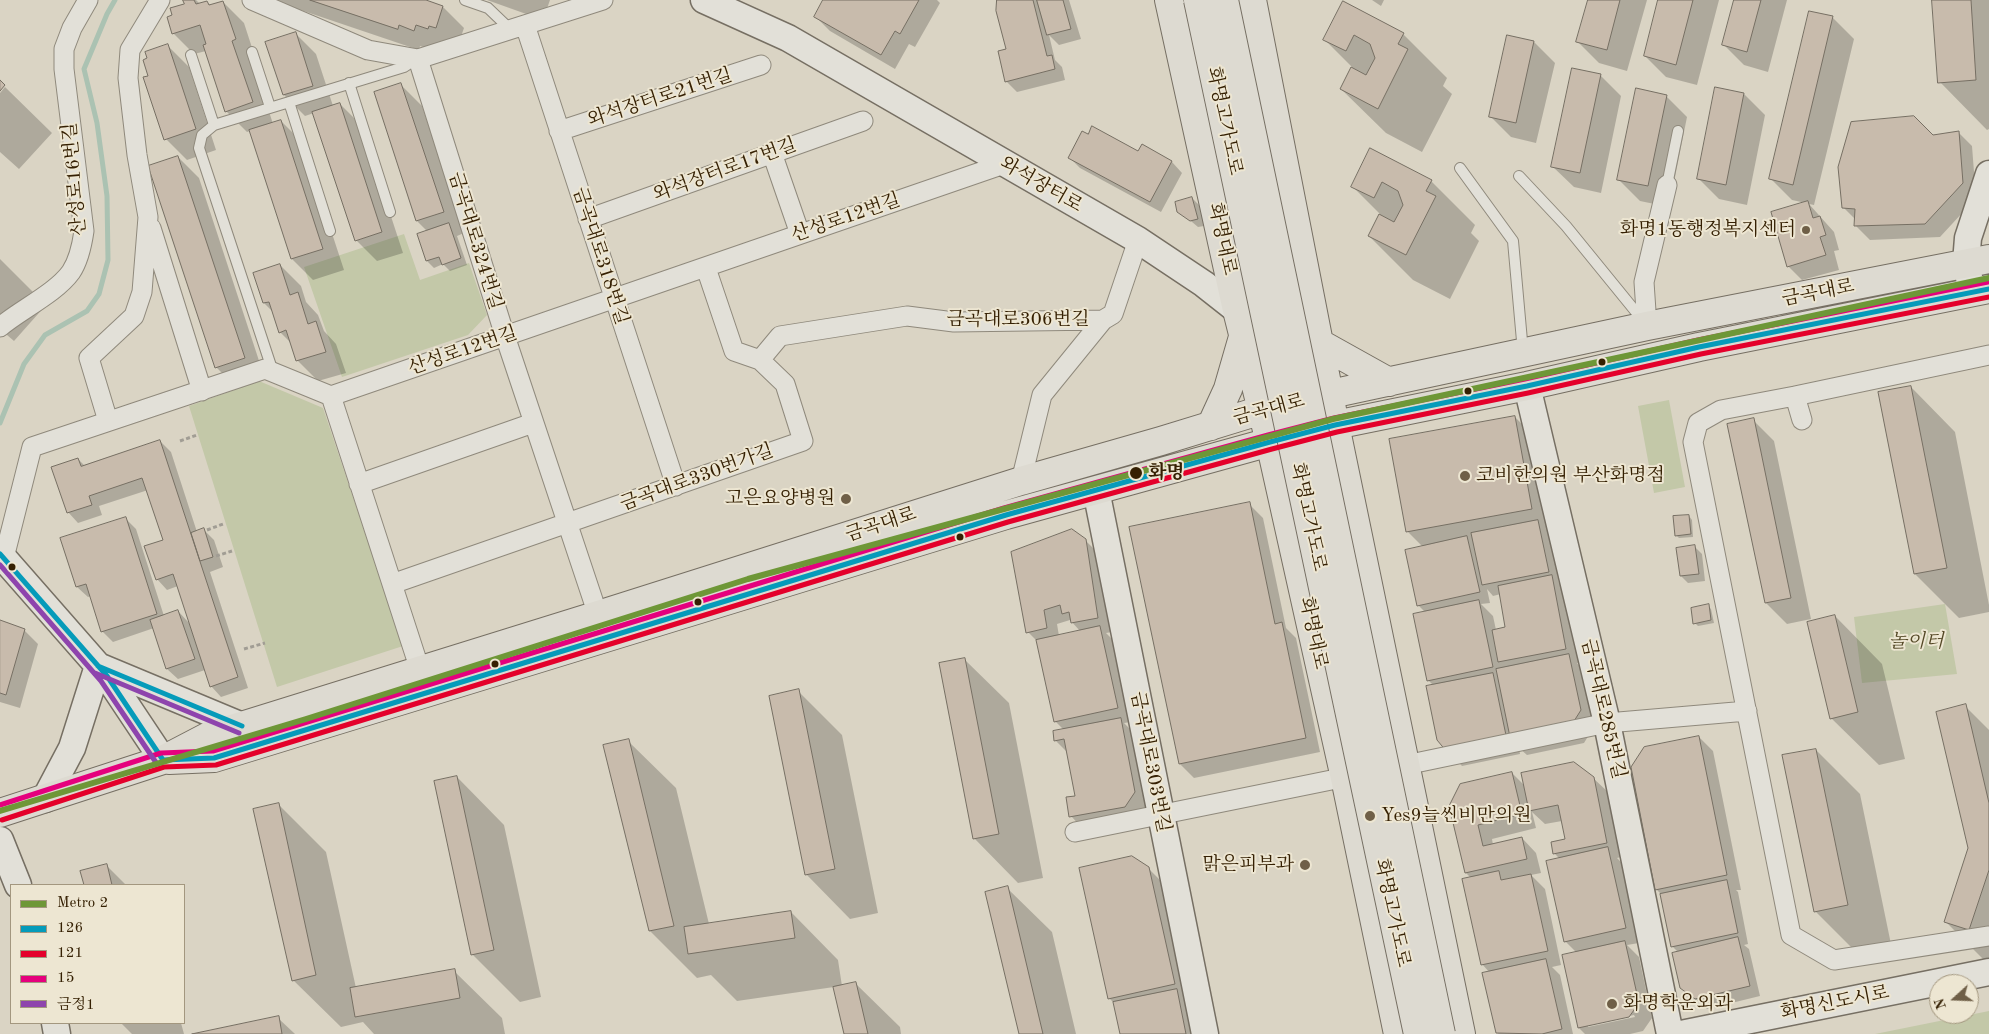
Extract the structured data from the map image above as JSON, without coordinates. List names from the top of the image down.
{
  "streets": {
    "main road": [
      "화명고가도로",
      "와석장터로",
      "화명대로",
      "금곡대로",
      "금곡대로285번길",
      "금곡대로303번길",
      "화명신도시로"
    ],
    "street": [
      "와석장터로21번길",
      "와석장터로17번길",
      "산성로16번길",
      "산성로12번길",
      "금곡대로324번길",
      "금곡대로318번길",
      "금곡대로306번길",
      "금곡대로330번가길"
    ]
  },
  "crossings": [
    ["와석장터로21번길", "금곡대로318번길"],
    ["화명고가도로", "와석장터로"],
    ["화명고가도로", "금곡대로"],
    ["와석장터로17번길", "금곡대로318번길"],
    ["와석장터로", "산성로12번길"],
    ["와석장터로", "화명대로"],
    ["와석장터로", "금곡대로"],
    ["산성로12번길", "금곡대로324번길"],
    ["산성로12번길", "금곡대로318번길"],
    ["산성로12번길", "금곡대로330번가길"],
    ["화명대로", "금곡대로"],
    ["금곡대로324번길", "금곡대로"],
    ["금곡대로324번길", "금곡대로330번가길"],
    ["금곡대로318번길", "금곡대로330번가길"],
    ["금곡대로", "금곡대로306번길"],
    ["금곡대로", "금곡대로285번길"],
    ["금곡대로", "금곡대로303번길"],
    ["금곡대로306번길", "금곡대로330번가길"]
  ],
  "parks": ["놀이터"],
  "places": [
    "화명1동행정복지센터",
    "화명",
    "코비한의원 부산화명점",
    "고은요양병원",
    "Yes9늘씬비만의원",
    "맑은피부과",
    "화명학운외과"
  ],
  "lines": [
    "metro line 2",
    "transit line 15",
    "transit line 126",
    "transit line 121",
    "transit line 금정1"
  ],
  "legend": [
    "Metro 2",
    "126",
    "121",
    "15",
    "금정1"
  ],
  "north": "left"
}
